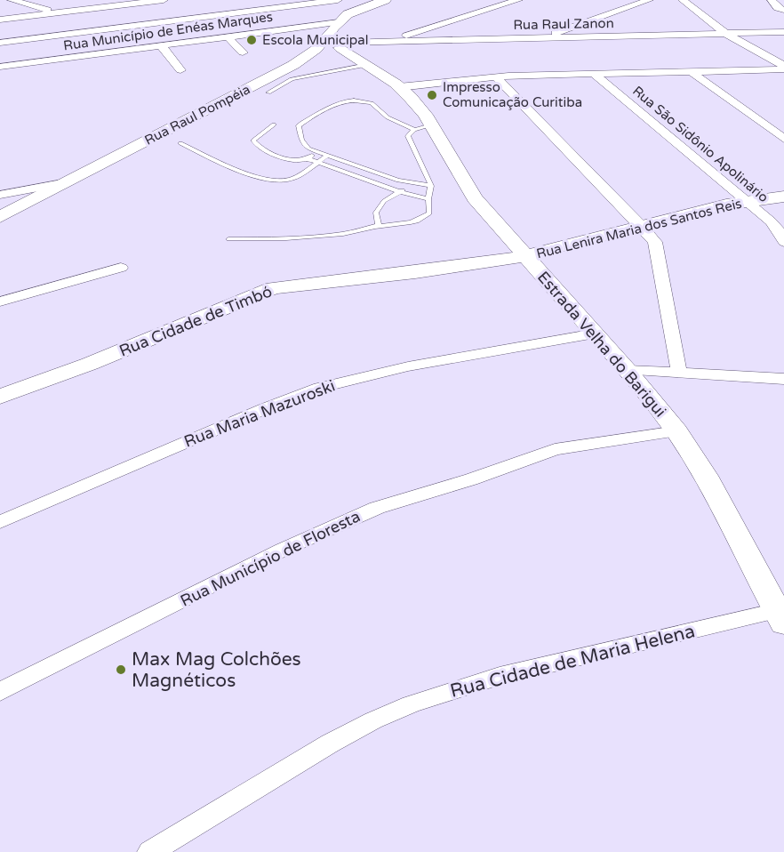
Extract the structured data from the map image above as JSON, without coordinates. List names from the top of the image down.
{
  "streets": {
    "main road": [
      "Rua Raul Pompéia",
      "Rua Lenira Maria dos Santos Reis",
      "Rua Cidade de Timbó",
      "Estrada Velha do Barigui"
    ],
    "street": [
      "Rua Raul Zanon",
      "Rua Município de Enéas Marques",
      "Rua São Sidônio Apolinário",
      "Rua Maria Mazuroski",
      "Rua Município de Floresta",
      "Rua Cidade de Maria Helena"
    ]
  },
  "crossings": [
    ["Rua Raul Zanon", "Rua Raul Pompéia"],
    ["Rua Raul Zanon", "Estrada Velha do Barigui"],
    ["Rua Município de Enéas Marques", "Rua Raul Pompéia"],
    ["Rua Raul Pompéia", "Estrada Velha do Barigui"],
    ["Rua São Sidônio Apolinário", "Rua Lenira Maria dos Santos Reis"],
    ["Rua Lenira Maria dos Santos Reis", "Rua Cidade de Timbó"],
    ["Rua Lenira Maria dos Santos Reis", "Estrada Velha do Barigui"],
    ["Rua Cidade de Timbó", "Estrada Velha do Barigui"],
    ["Estrada Velha do Barigui", "Rua Maria Mazuroski"],
    ["Estrada Velha do Barigui", "Rua Município de Floresta"],
    ["Estrada Velha do Barigui", "Rua Cidade de Maria Helena"]
  ],
  "places": ["Escola Municipal", "Impresso Comunicação Curitiba", "Max Mag Colchões Magnéticos"]
}
